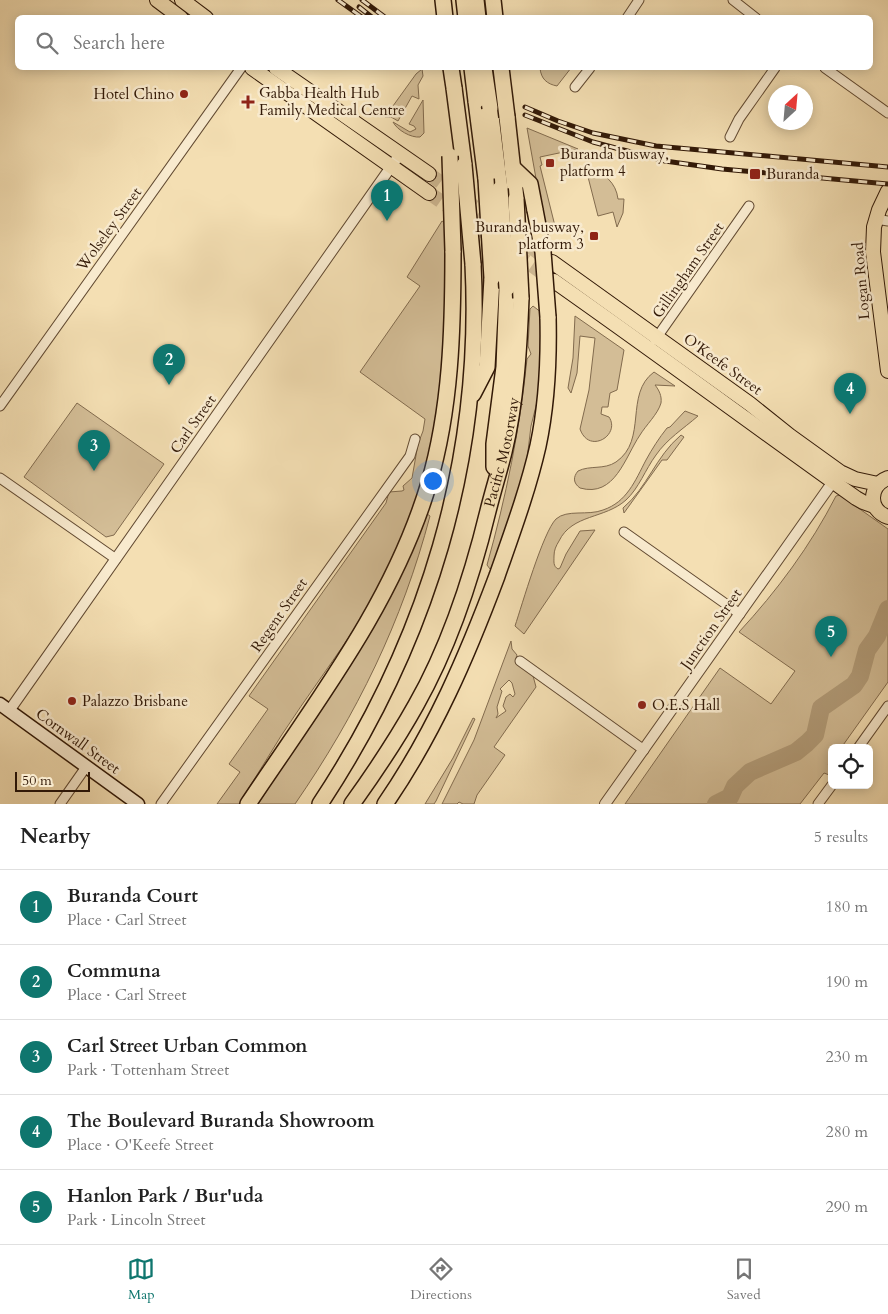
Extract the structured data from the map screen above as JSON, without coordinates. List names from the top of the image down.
{
  "streets": {
    "highway": ["Pacific Motorway"],
    "main road": ["Logan Road", "O'Keefe Street", "Cornwall Street"],
    "street": [
      "Wolseley Street",
      "Gillingham Street",
      "Carl Street",
      "Regent Street",
      "Junction Street"
    ]
  },
  "crossings": [
    ["Gillingham Street", "O'Keefe Street"],
    ["O'Keefe Street", "Junction Street"],
    ["Carl Street", "Cornwall Street"]
  ],
  "places": {
    "other": ["Hotel Chino", "Palazzo Brisbane", "O.E.S Hall"],
    "health": ["Gabba Health Hub Family Medical Centre"],
    "transit": ["Buranda busway, platform 4", "Buranda", "Buranda busway, platform 3"]
  },
  "scale_bar": "50 m",
  "north": "top right",
  "page": {
    "search": "Search here",
    "pins": [
      "1",
      "2",
      "4",
      "3",
      "5"
    ],
    "scale": "50 m",
    "heading": ["Nearby", "5 results"],
    "list": [
      {
        "mark": "1",
        "name": "Buranda Court",
        "note": "Place · Carl Street",
        "value": "180 m"
      },
      {
        "mark": "2",
        "name": "Communa",
        "note": "Place · Carl Street",
        "value": "190 m"
      },
      {
        "mark": "3",
        "name": "Carl Street Urban Common",
        "note": "Park · Tottenham Street",
        "value": "230 m"
      },
      {
        "mark": "4",
        "name": "The Boulevard Buranda Showroom",
        "note": "Place · O'Keefe Street",
        "value": "280 m"
      },
      {
        "mark": "5",
        "name": "Hanlon Park / Bur'uda",
        "note": "Park · Lincoln Street",
        "value": "290 m"
      }
    ],
    "nav": ["Map", "Directions", "Saved"]
  }
}
